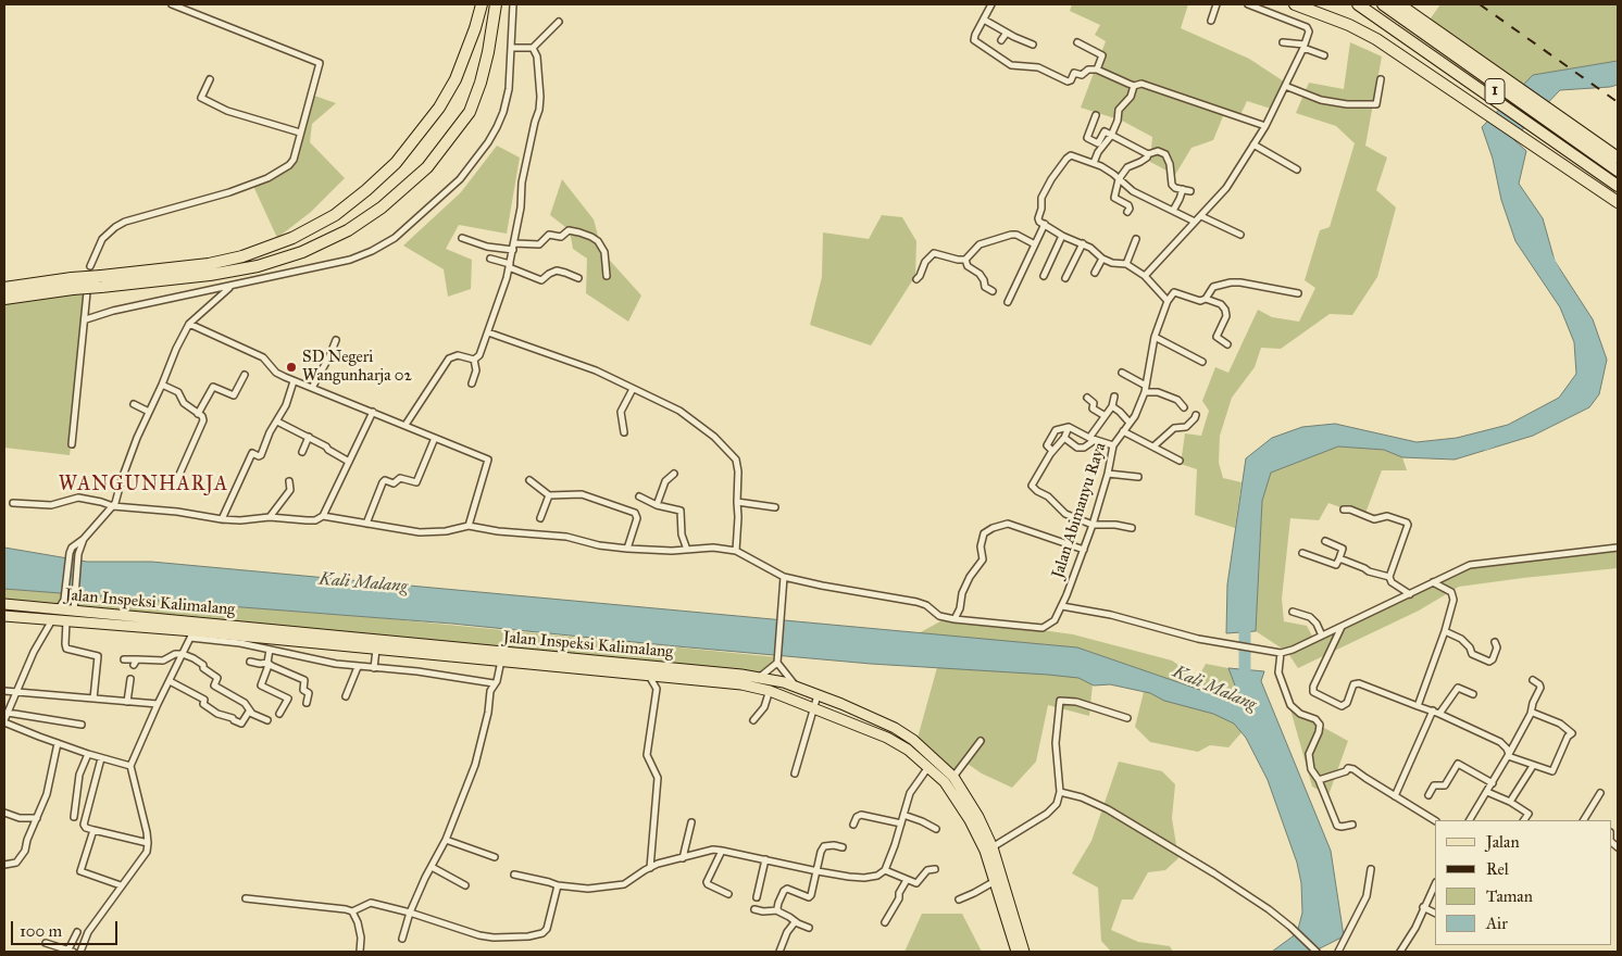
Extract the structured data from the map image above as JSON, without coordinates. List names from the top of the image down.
{
  "streets": {
    "highway": ["1"],
    "main road": ["Jalan Inspeksi Kalimalang"],
    "street": ["Jalan Abimanyu Raya"]
  },
  "districts": ["WANGUNHARJA"],
  "water": ["Kali Malang"],
  "places": ["SD Negeri Wangunharja 02"],
  "legend": [
    "Jalan",
    "Rel",
    "Taman",
    "Air"
  ],
  "scale_bar": "100 m"
}
